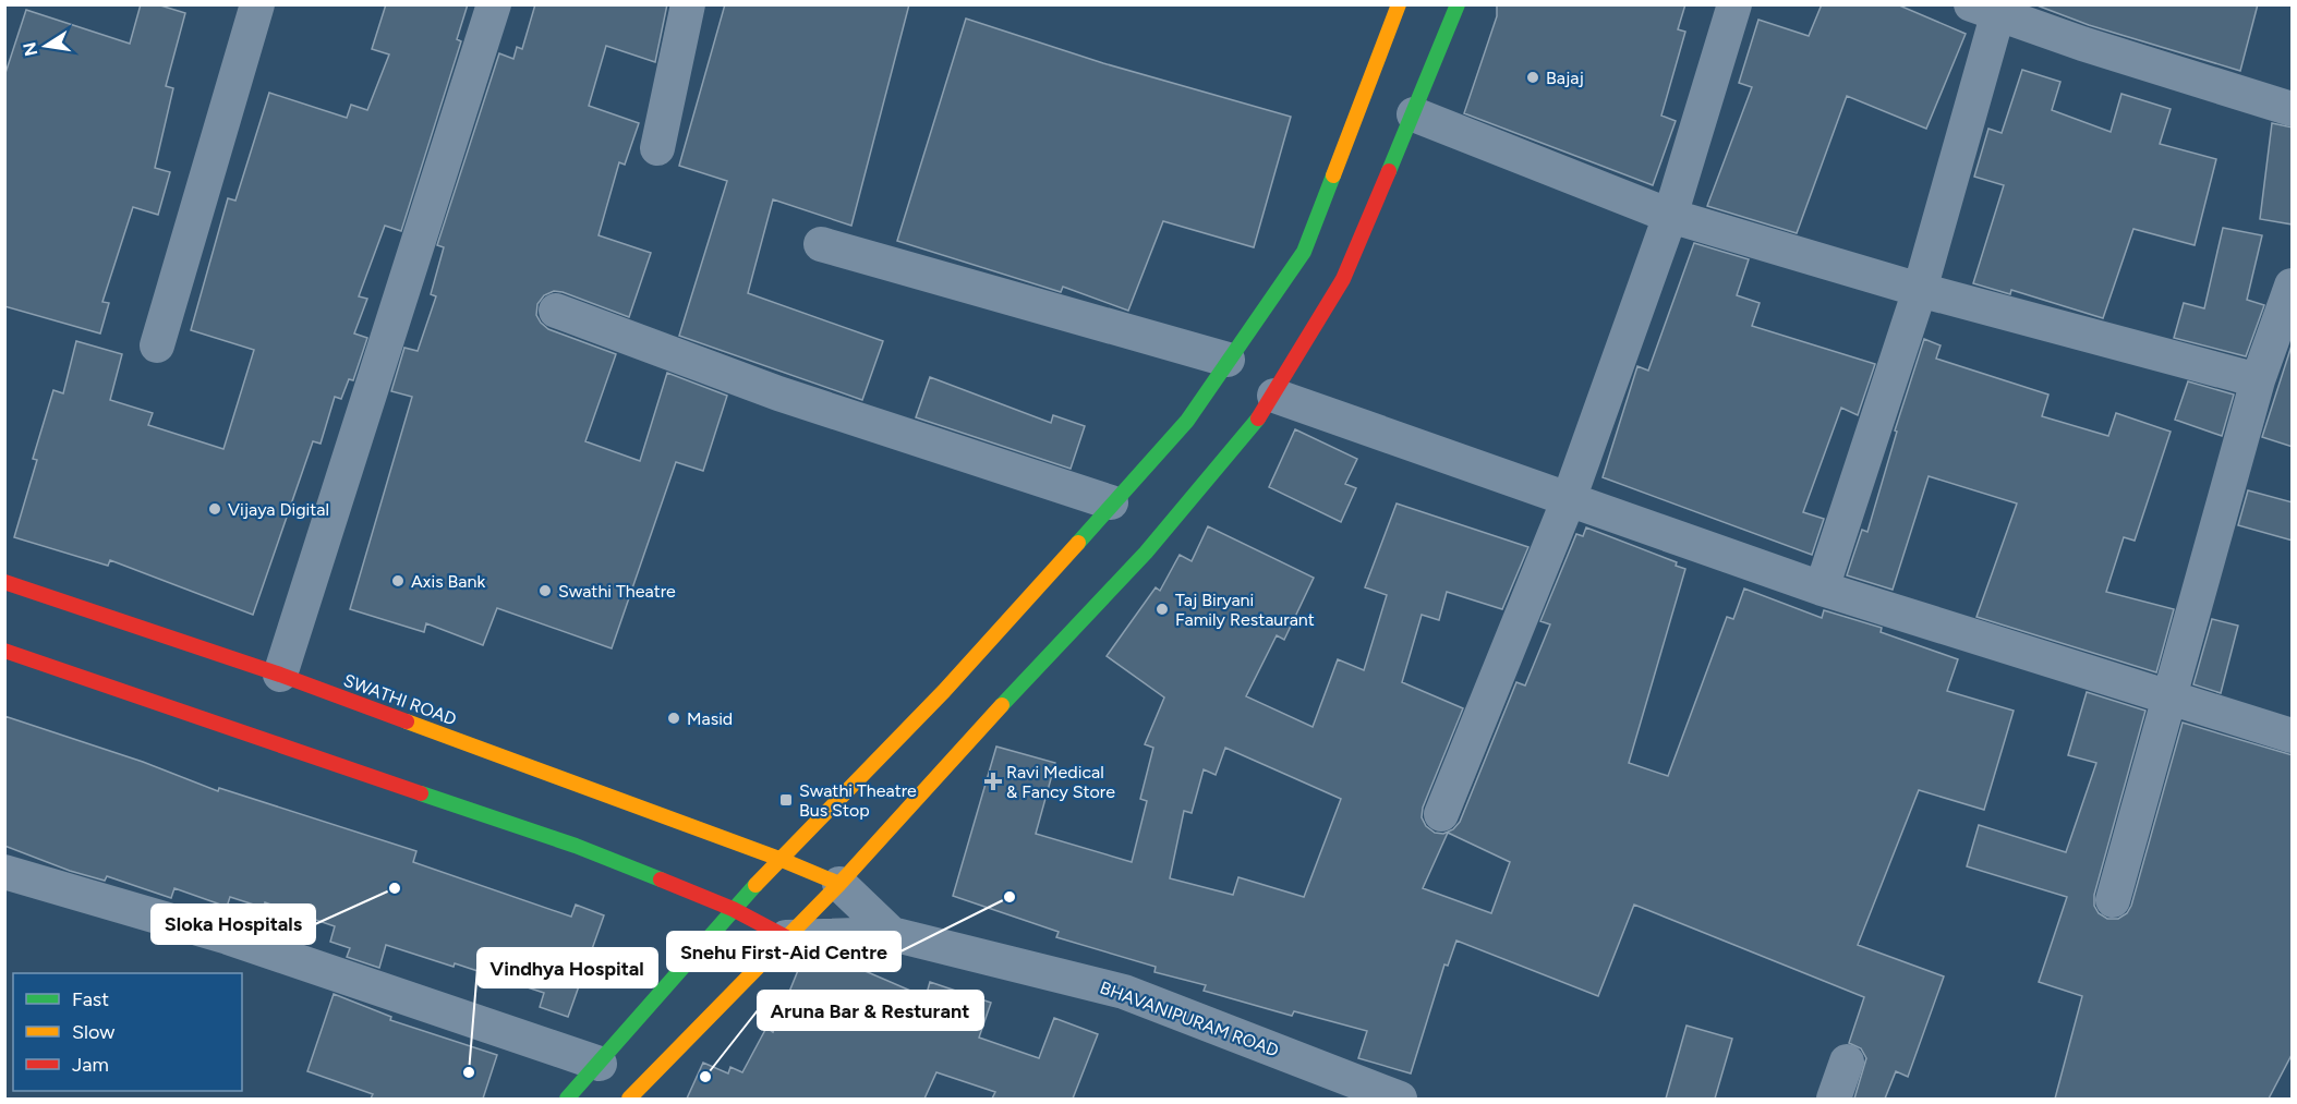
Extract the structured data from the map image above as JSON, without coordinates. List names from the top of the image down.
{
  "streets": {
    "main road": ["SWATHI ROAD"],
    "street": ["BHAVANIPURAM ROAD"]
  },
  "crossings": [
    ["SWATHI ROAD", "BHAVANIPURAM ROAD"]
  ],
  "places": {
    "other": [
      "Bajaj",
      "Vijaya Digital",
      "Axis Bank",
      "Swathi Theatre",
      "Taj Biryani Family Restaurant",
      "Masid",
      "Sloka Hospitals",
      "Snehu First-Aid Centre",
      "Vindhya Hospital",
      "Aruna Bar & Resturant"
    ],
    "health": ["Ravi Medical & Fancy Store"],
    "transit": ["Swathi Theatre Bus Stop"]
  },
  "legend": ["Fast", "Slow", "Jam"],
  "north": "left"
}
